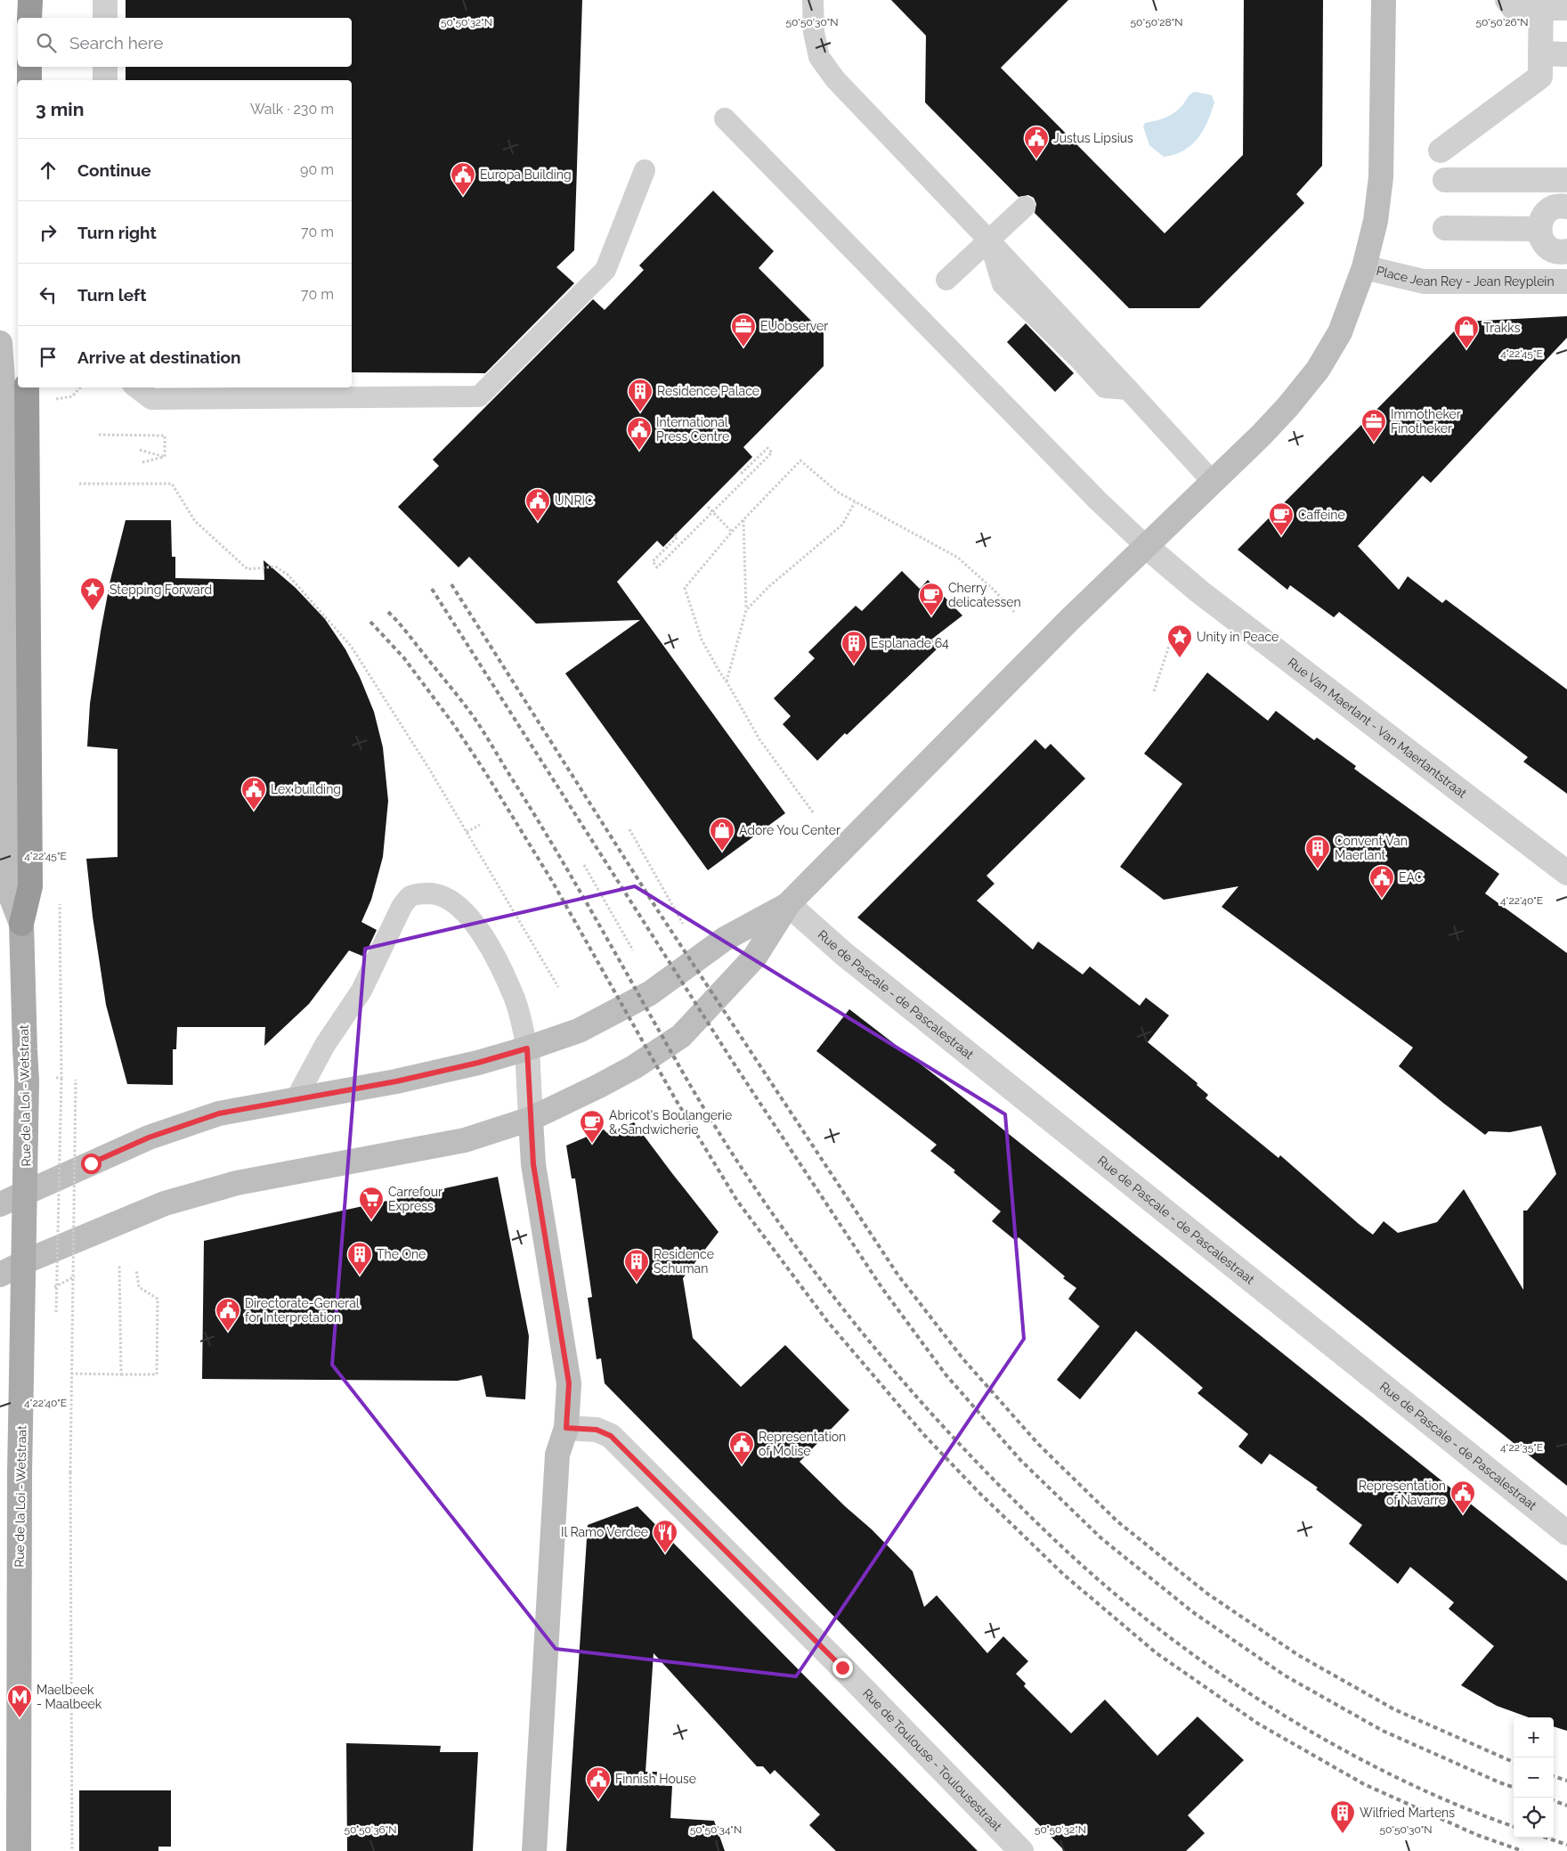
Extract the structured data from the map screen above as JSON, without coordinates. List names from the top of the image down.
{
  "streets": {
    "main road": ["Rue de la Loi - Wetstraat"],
    "street": [
      "Place Jean Rey - Jean Reyplein",
      "Rue Van Maerlant - Van Maerlantstraat",
      "Rue de Pascale - de Pascalestraat",
      "Rue de Toulouse - Toulousestraat"
    ]
  },
  "places": {
    "public building": [
      "Justus Lipsius",
      "Europa Building",
      "International Press Centre",
      "UNRIC",
      "Lex building",
      "EAC",
      "Directorate-General for Interpretation",
      "Representation of Molise",
      "Representation of Navarre",
      "Finnish House"
    ],
    "office": ["EUobserver", "Immotheker Finotheker"],
    "shop": ["Trakks", "Adore You Center"],
    "building": [
      "Residence Palace",
      "Esplanade 64",
      "Convent Van Maerlant",
      "The One",
      "Residence Schuman",
      "Wilfried Martens"
    ],
    "cafe": ["Caffeine", "Cherry delicatessen", "Abricot's Boulangerie & Sandwicherie"],
    "place": ["Stepping Forward", "Unity in Peace"],
    "supermarket": ["Carrefour Express"],
    "restaurant": ["Il Ramo Verdee"],
    "metro station": ["Maelbeek - Maalbeek"]
  },
  "page": {
    "search": "Search here",
    "heading": ["3 min", "Walk · 230 m"],
    "list": [
      ["Continue", "90 m"],
      ["Turn right", "70 m"],
      ["Turn left", "70 m"],
      "Arrive at destination"
    ],
    "map_buttons": ["+", "−"]
  },
  "coordinates": [
    "50°50'32\"N",
    "50°50'30\"N",
    "50°50'28\"N",
    "50°50'26\"N",
    "4°22'45\"E",
    "4°22'40\"E",
    "4°22'35\"E",
    "50°50'36\"N",
    "50°50'34\"N"
  ]
}
